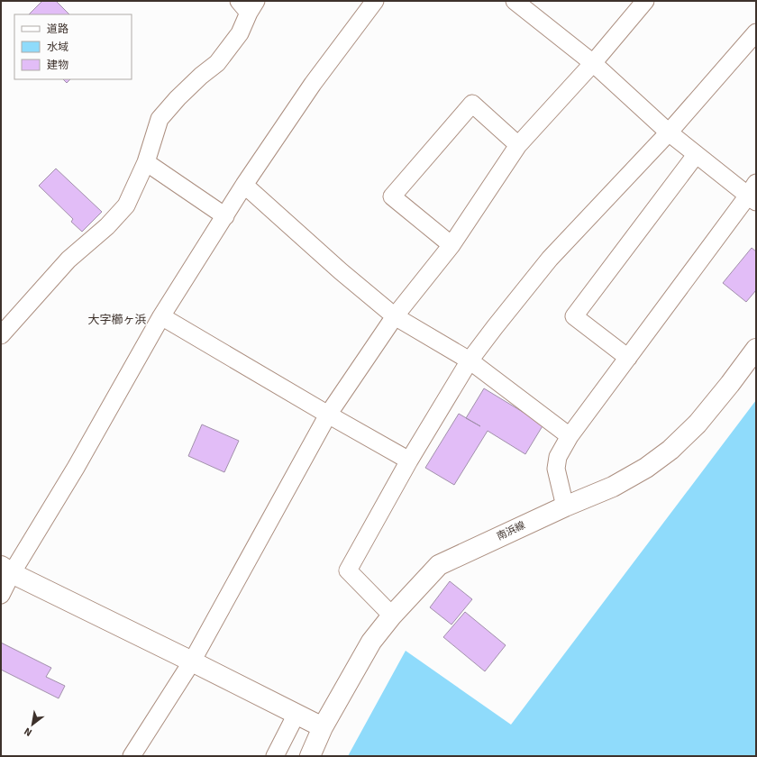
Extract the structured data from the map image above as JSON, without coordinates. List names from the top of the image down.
{
  "streets": {
    "street": ["南浜線"]
  },
  "districts": ["大字櫛ヶ浜"],
  "legend": ["道路", "水域", "建物"],
  "north": "bottom left"
}
